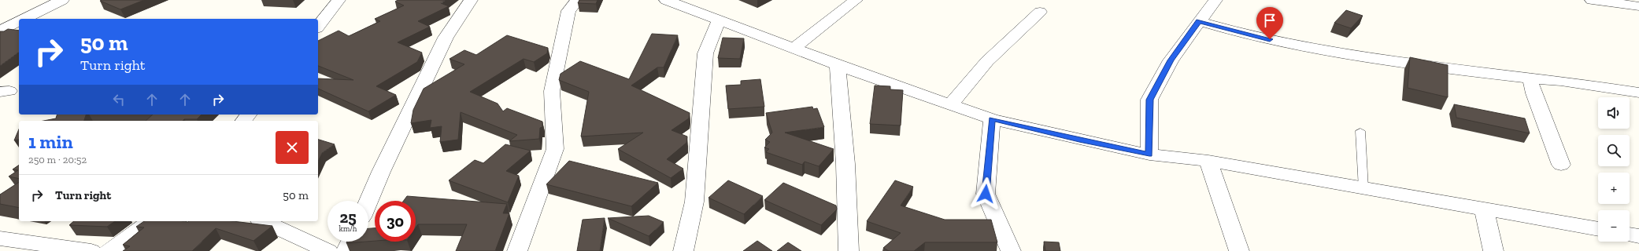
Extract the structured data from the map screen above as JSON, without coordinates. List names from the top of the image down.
{
  "page": {
    "turn": ["50 m", "Turn right"],
    "map_buttons": ["+", "−"],
    "heading": ["1 min", "250 m · 20:52"],
    "list": [
      {
        "name": "Turn right",
        "value": "50 m"
      }
    ],
    "speed": "25 km/h",
    "limit": "30"
  }
}
